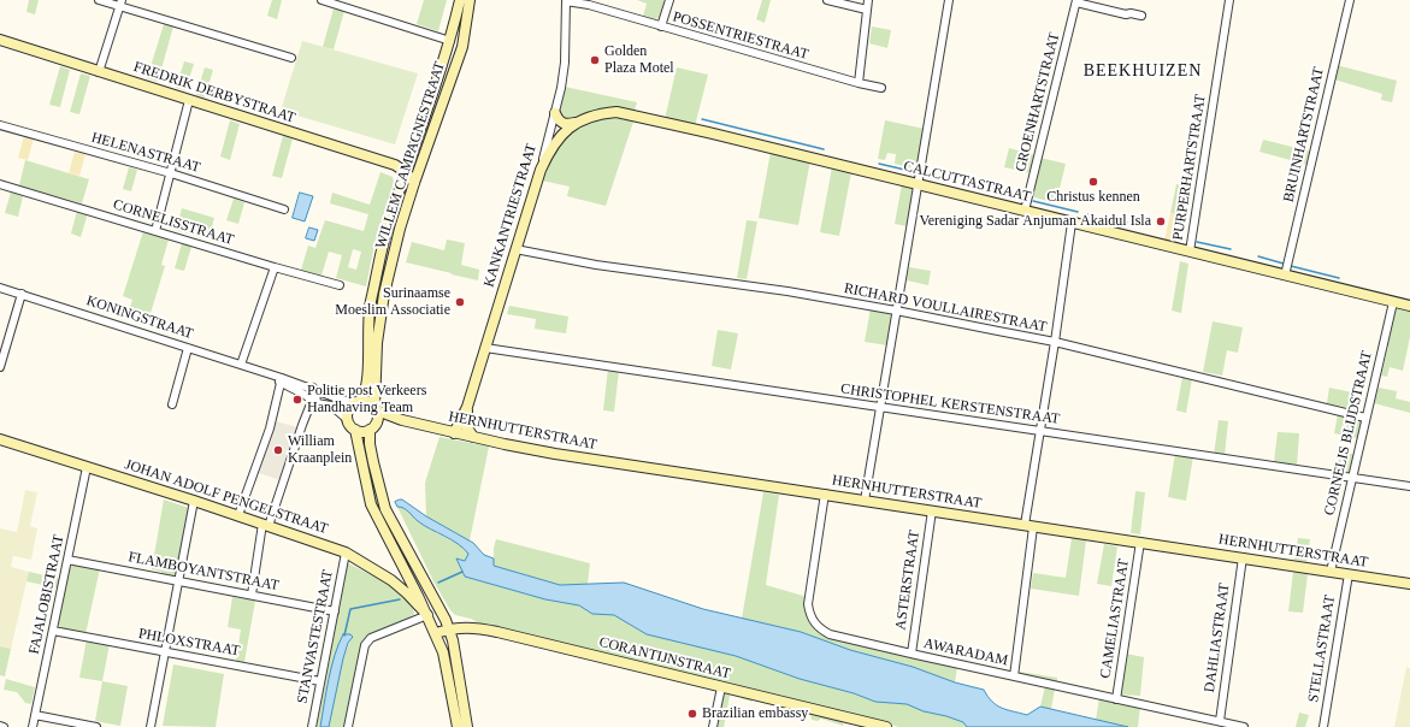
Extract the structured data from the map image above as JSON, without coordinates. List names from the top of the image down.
{
  "streets": {
    "street": [
      "POSSENTRIESTRAAT",
      "FREDRIK DERBYSTRAAT",
      "GROENHARTSTRAAT",
      "BRUINHARTSTRAAT",
      "HELENASTRAAT",
      "WILLEM CAMPAGNESTRAAT",
      "PURPERHARTSTRAAT",
      "CALCUTTASTRAAT",
      "KANKANTRIESTRAAT",
      "CORNELISSTRAAT",
      "RICHARD VOULLAIRESTRAAT",
      "KONINGSTRAAT",
      "CHRISTOPHEL KERSTENSTRAAT",
      "HERNHUTTERSTRAAT",
      "CORNELIS BLIJDSTRAAT",
      "JOHAN ADOLF PENGELSTRAAT",
      "FLAMBOYANTSTRAAT",
      "ASTERSTRAAT",
      "FAJALOBISTRAAT",
      "CAMELIASTRAAT",
      "STANVASTESTRAAT",
      "DAHLIASTRAAT",
      "PHLOXSTRAAT",
      "STELLASTRAAT",
      "AWARADAM",
      "CORANTIJNSTRAAT"
    ]
  },
  "crossings": [
    ["POSSENTRIESTRAAT", "KANKANTRIESTRAAT"],
    ["FREDRIK DERBYSTRAAT", "WILLEM CAMPAGNESTRAAT"],
    ["GROENHARTSTRAAT", "CALCUTTASTRAAT"],
    ["BRUINHARTSTRAAT", "CALCUTTASTRAAT"],
    ["WILLEM CAMPAGNESTRAAT", "KONINGSTRAAT"],
    ["WILLEM CAMPAGNESTRAAT", "HERNHUTTERSTRAAT"],
    ["PURPERHARTSTRAAT", "CALCUTTASTRAAT"],
    ["CALCUTTASTRAAT", "KANKANTRIESTRAAT"],
    ["CALCUTTASTRAAT", "CORNELIS BLIJDSTRAAT"],
    ["KANKANTRIESTRAAT", "RICHARD VOULLAIRESTRAAT"],
    ["KANKANTRIESTRAAT", "CHRISTOPHEL KERSTENSTRAAT"],
    ["KANKANTRIESTRAAT", "HERNHUTTERSTRAAT"],
    ["RICHARD VOULLAIRESTRAAT", "CORNELIS BLIJDSTRAAT"],
    ["KONINGSTRAAT", "HERNHUTTERSTRAAT"],
    ["CHRISTOPHEL KERSTENSTRAAT", "CORNELIS BLIJDSTRAAT"],
    ["HERNHUTTERSTRAAT", "CORNELIS BLIJDSTRAAT"],
    ["HERNHUTTERSTRAAT", "ASTERSTRAAT"],
    ["HERNHUTTERSTRAAT", "CAMELIASTRAAT"],
    ["HERNHUTTERSTRAAT", "DAHLIASTRAAT"],
    ["HERNHUTTERSTRAAT", "STELLASTRAAT"],
    ["HERNHUTTERSTRAAT", "AWARADAM"],
    ["JOHAN ADOLF PENGELSTRAAT", "FAJALOBISTRAAT"],
    ["JOHAN ADOLF PENGELSTRAAT", "STANVASTESTRAAT"],
    ["FLAMBOYANTSTRAAT", "FAJALOBISTRAAT"],
    ["FLAMBOYANTSTRAAT", "STANVASTESTRAAT"],
    ["ASTERSTRAAT", "AWARADAM"],
    ["FAJALOBISTRAAT", "PHLOXSTRAAT"],
    ["CAMELIASTRAAT", "AWARADAM"],
    ["STANVASTESTRAAT", "PHLOXSTRAAT"],
    ["DAHLIASTRAAT", "AWARADAM"]
  ],
  "districts": ["BEEKHUIZEN"],
  "places": [
    "Golden Plaza Motel",
    "Christus kennen",
    "Vereniging Sadar Anjuman Akaidul Isla",
    "Surinaamse Moeslim Associatie",
    "Politie post Verkeers Handhaving Team",
    "William Kraanplein",
    "Brazilian embassy"
  ]
}
